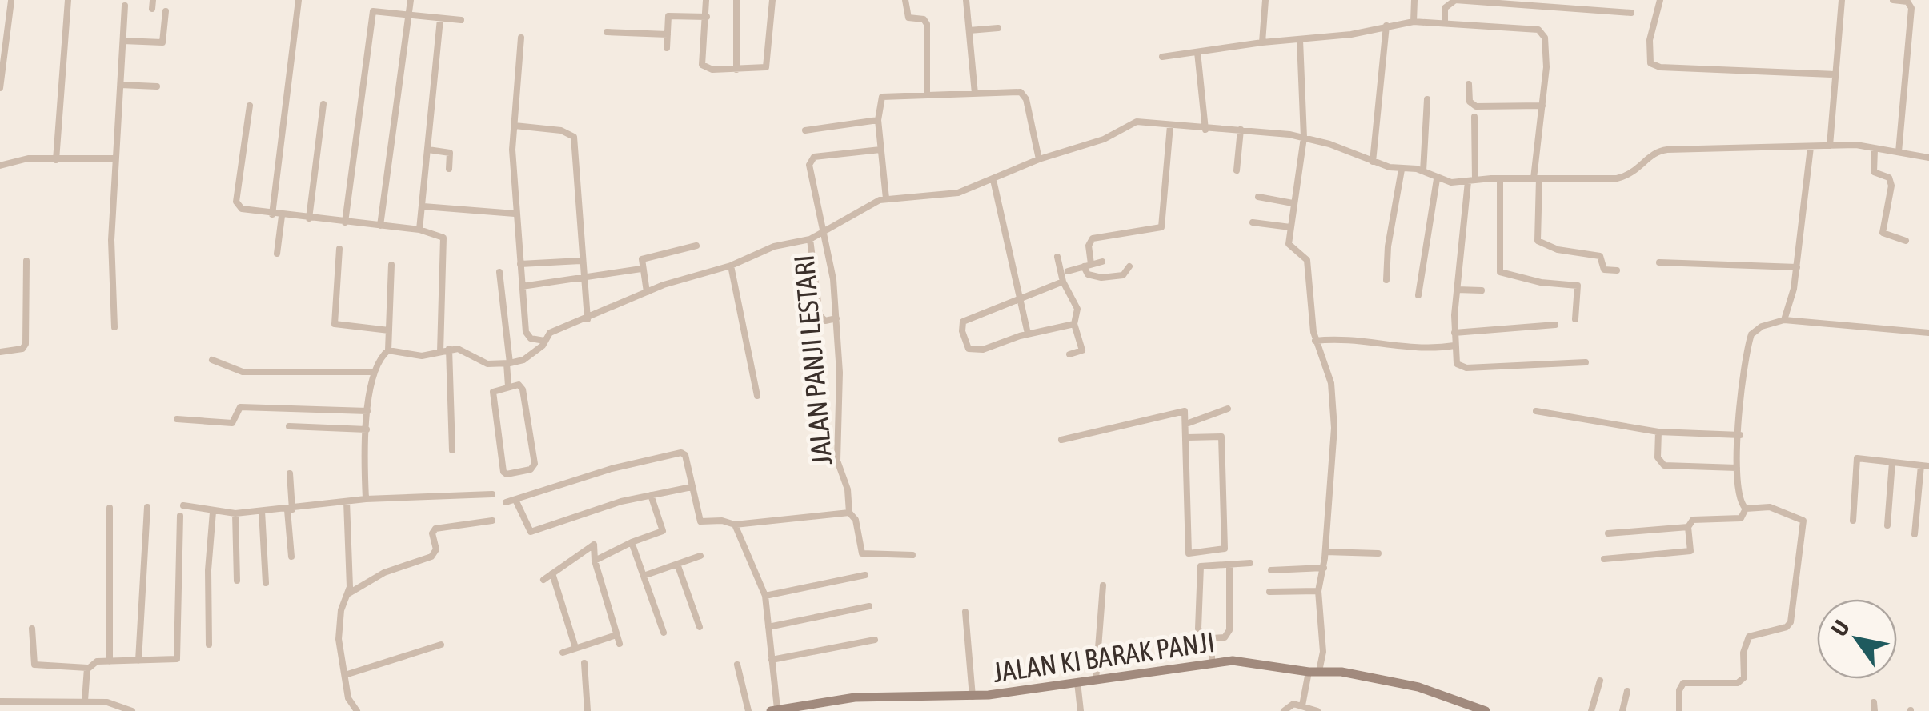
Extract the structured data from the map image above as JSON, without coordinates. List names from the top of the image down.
{
  "streets": {
    "street": ["JALAN PANJI LESTARI", "JALAN KI BARAK PANJI"]
  },
  "north": "top left"
}
